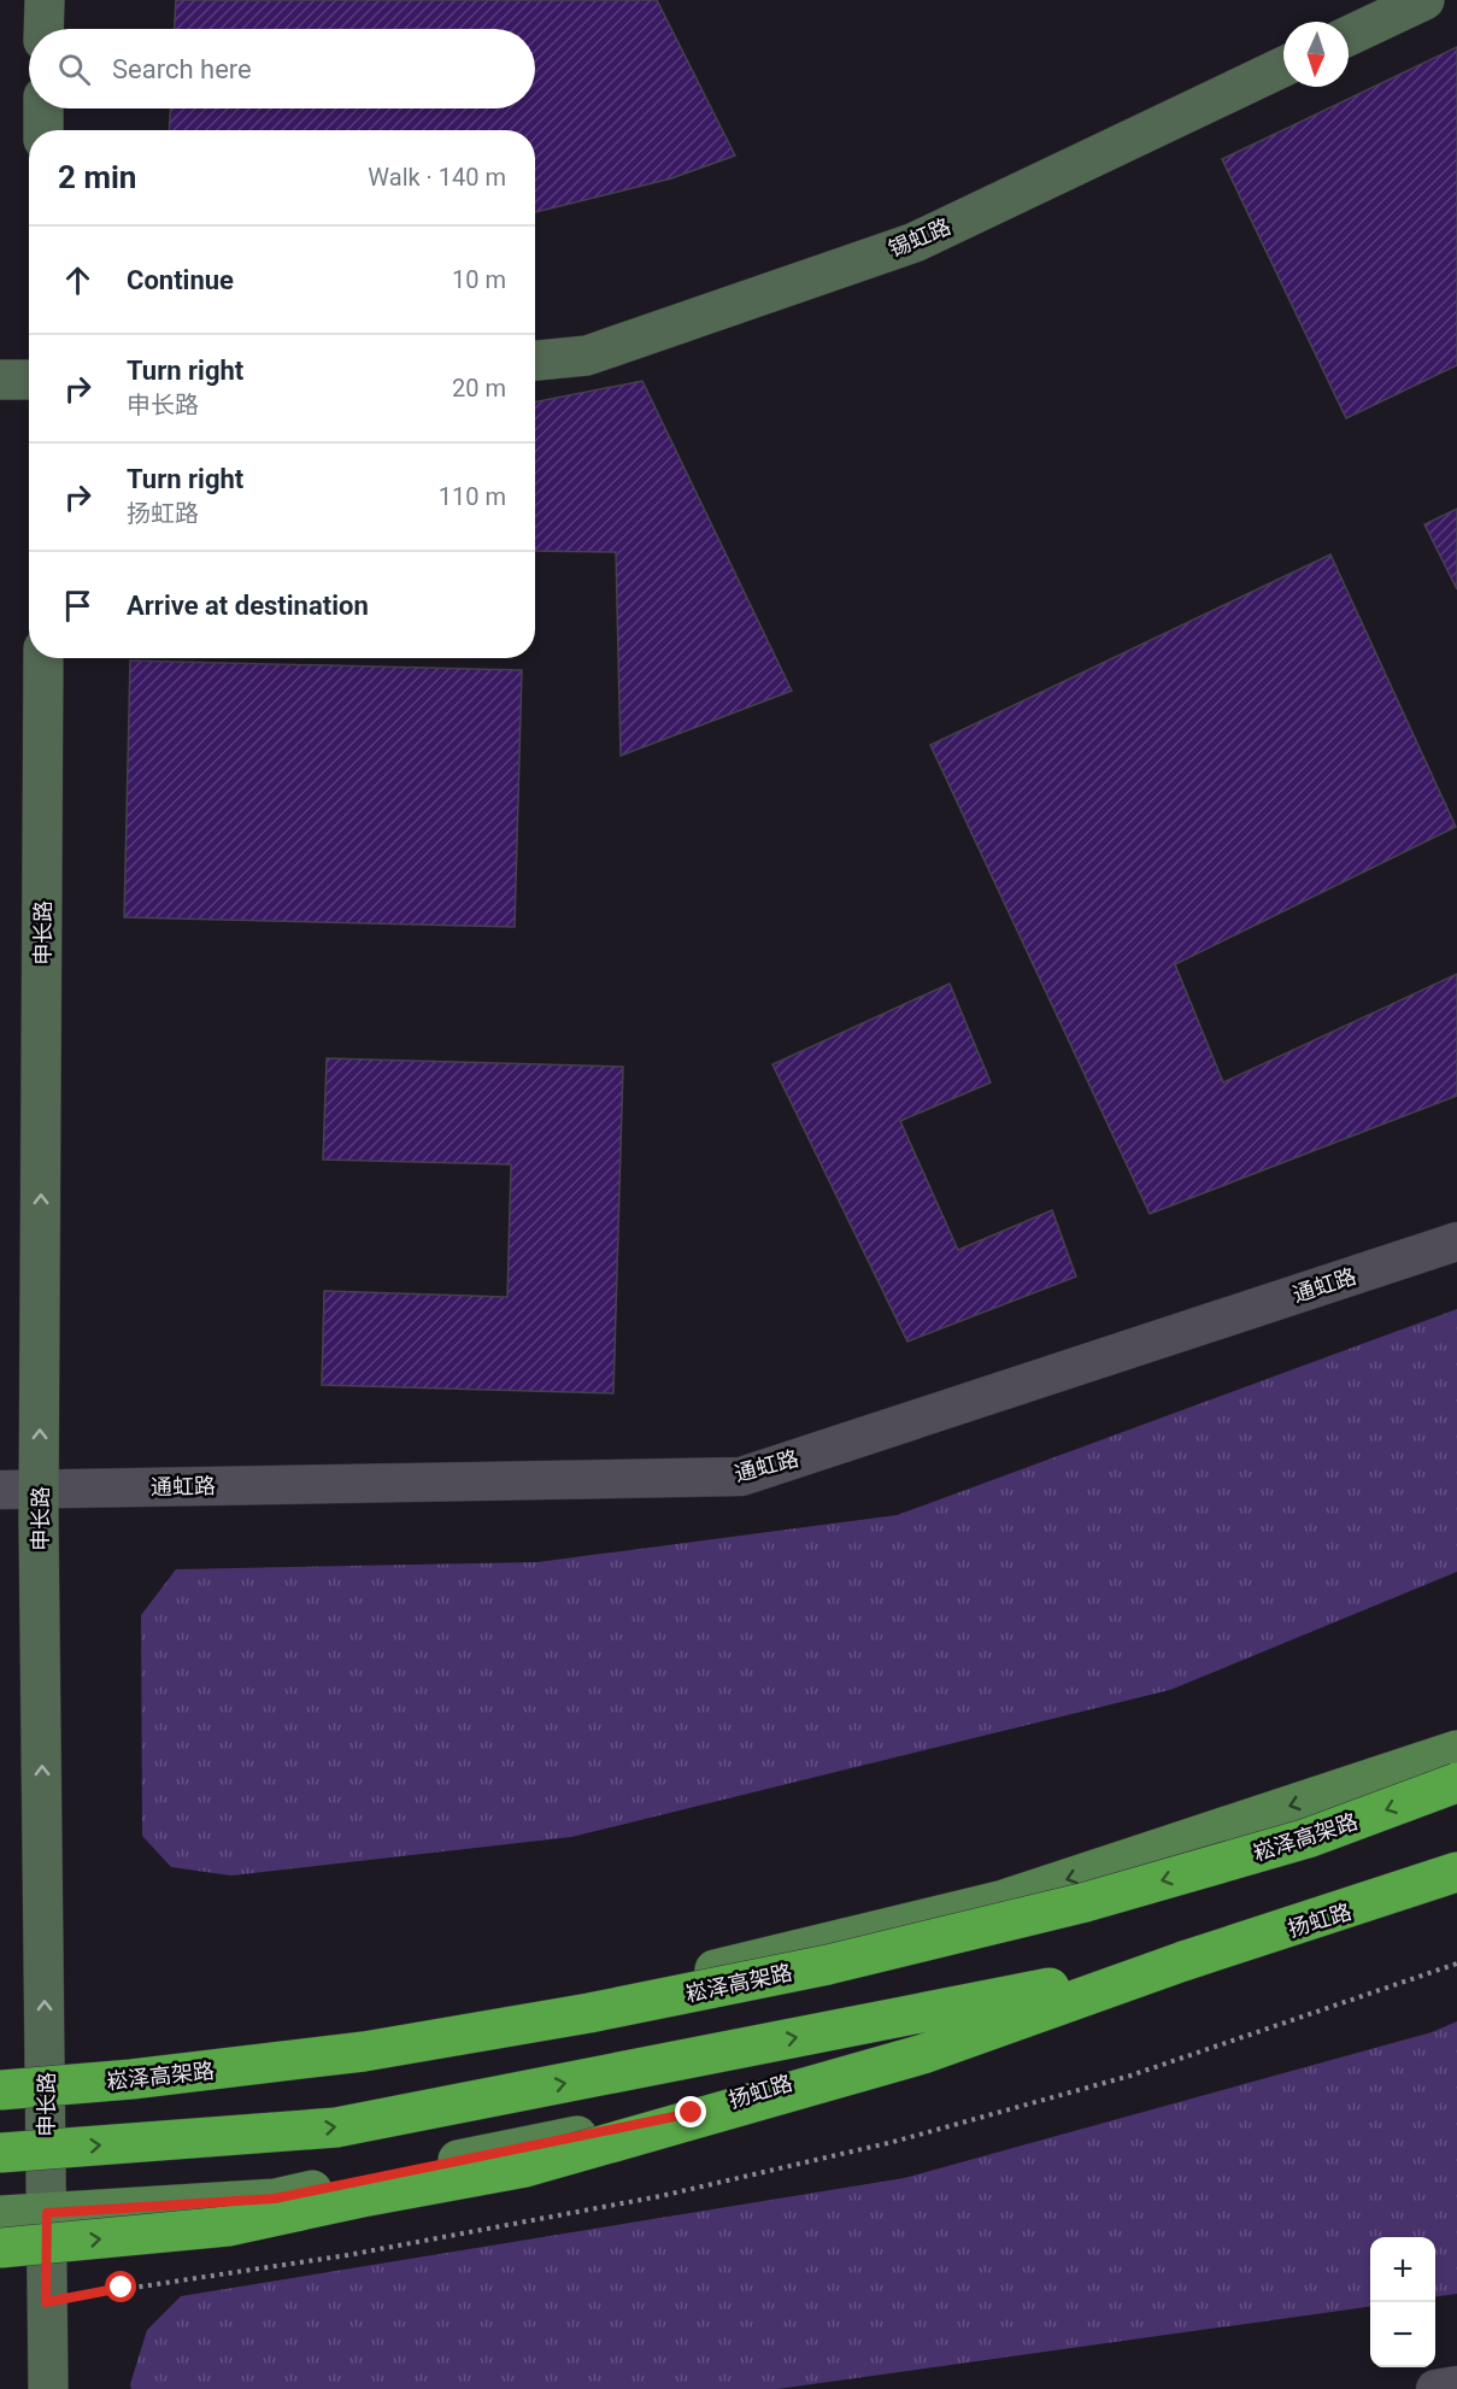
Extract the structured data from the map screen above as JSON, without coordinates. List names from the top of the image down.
{
  "streets": {
    "highway": ["崧泽高架路"],
    "main road": ["锡虹路", "申长路", "扬虹路"],
    "street": ["通虹路"]
  },
  "crossings": [
    ["申长路", "通虹路"],
    ["申长路", "扬虹路"]
  ],
  "one_way": ["申长路"],
  "north": "bottom",
  "page": {
    "search": "Search here",
    "heading": ["2 min", "Walk · 140 m"],
    "list": [
      ["Continue", "10 m"],
      ["Turn right", "申长路", "20 m"],
      ["Turn right", "扬虹路", "110 m"],
      "Arrive at destination"
    ],
    "map_buttons": ["+", "−"]
  }
}
